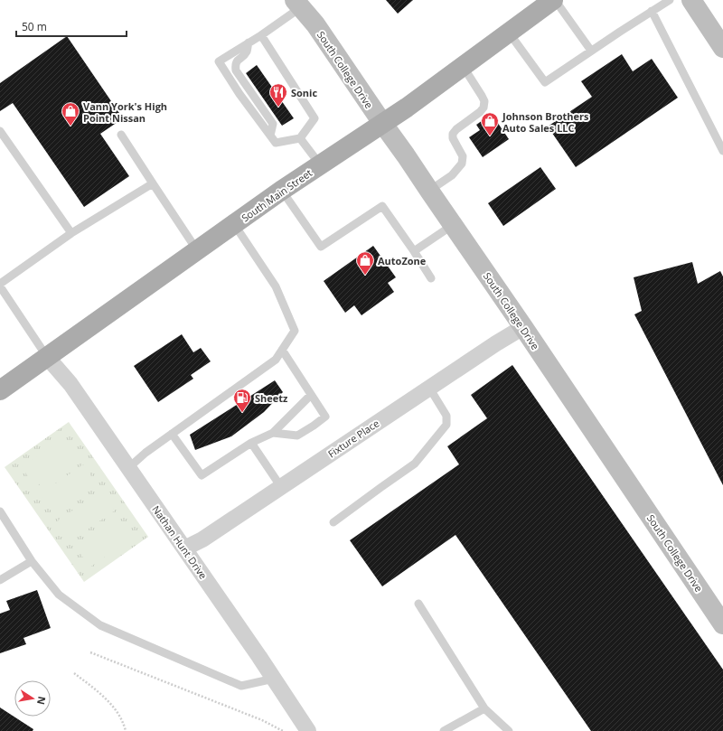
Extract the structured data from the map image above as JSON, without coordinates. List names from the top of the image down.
{
  "streets": {
    "main road": ["South College Drive", "South Main Street"],
    "street": ["Fixture Place", "Nathan Hunt Drive"]
  },
  "crossings": [
    ["South College Drive", "South Main Street"],
    ["South College Drive", "Fixture Place"],
    ["South Main Street", "Nathan Hunt Drive"],
    ["Fixture Place", "Nathan Hunt Drive"]
  ],
  "places": {
    "restaurant": ["Sonic"],
    "shop": ["Vann York's High Point Nissan", "Johnson Brothers Auto Sales LLC", "AutoZone"],
    "fuel station": ["Sheetz"]
  },
  "scale_bar": "50 m",
  "north": "right"
}
